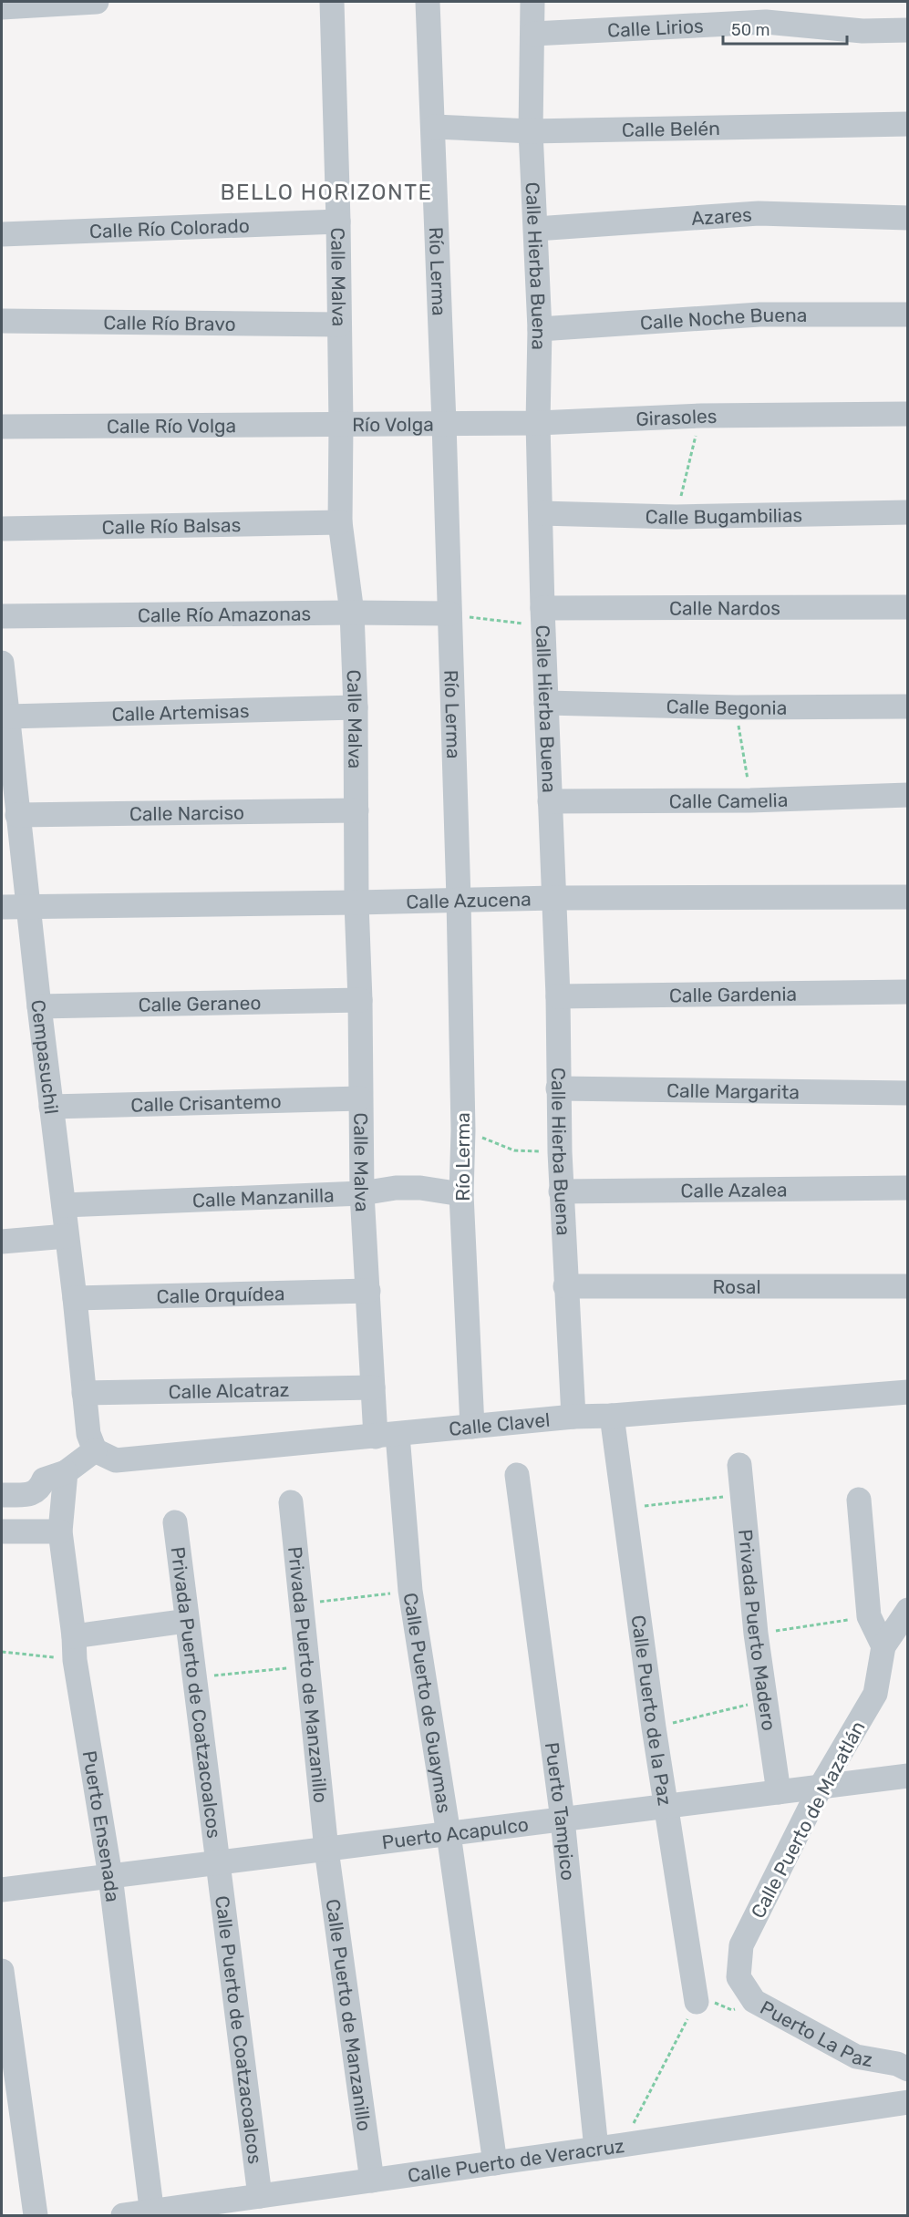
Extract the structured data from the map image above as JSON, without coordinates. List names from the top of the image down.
{
  "streets": {
    "street": [
      "Calle Lirios",
      "Calle Belén",
      "Azares",
      "Calle Río Colorado",
      "Calle Hierba Buena",
      "Río Lerma",
      "Calle Malva",
      "Calle Noche Buena",
      "Calle Río Bravo",
      "Girasoles",
      "Río Volga",
      "Calle Río Volga",
      "Calle Bugambilias",
      "Calle Río Balsas",
      "Calle Nardos",
      "Calle Río Amazonas",
      "Calle Begonia",
      "Calle Artemisas",
      "Calle Camelia",
      "Calle Narciso",
      "Calle Azucena",
      "Calle Gardenia",
      "Calle Geraneo",
      "Cempasuchil",
      "Calle Margarita",
      "Calle Crisantemo",
      "Calle Azalea",
      "Calle Manzanilla",
      "Rosal",
      "Calle Orquídea",
      "Calle Alcatraz",
      "Calle Clavel",
      "Privada Puerto Madero",
      "Privada Puerto de Manzanillo",
      "Privada Puerto de Coatzacoalcos",
      "Calle Puerto de Guaymas",
      "Calle Puerto de la Paz",
      "Puerto Tampico",
      "Calle Puerto de Mazatlán",
      "Puerto Ensenada",
      "Puerto Acapulco",
      "Calle Puerto de Manzanillo",
      "Calle Puerto de Coatzacoalcos",
      "Puerto La Paz",
      "Calle Puerto de Veracruz"
    ]
  },
  "crossings": [
    ["Calle Lirios", "Calle Hierba Buena"],
    ["Calle Belén", "Calle Hierba Buena"],
    ["Calle Belén", "Río Lerma"],
    ["Azares", "Calle Hierba Buena"],
    ["Calle Río Colorado", "Calle Malva"],
    ["Calle Hierba Buena", "Calle Noche Buena"],
    ["Calle Hierba Buena", "Girasoles"],
    ["Calle Hierba Buena", "Calle Bugambilias"],
    ["Calle Hierba Buena", "Calle Nardos"],
    ["Calle Hierba Buena", "Calle Begonia"],
    ["Calle Hierba Buena", "Calle Camelia"],
    ["Calle Hierba Buena", "Calle Azucena"],
    ["Calle Hierba Buena", "Calle Gardenia"],
    ["Calle Hierba Buena", "Calle Margarita"],
    ["Calle Hierba Buena", "Calle Azalea"],
    ["Calle Hierba Buena", "Rosal"],
    ["Calle Hierba Buena", "Calle Clavel"],
    ["Río Lerma", "Girasoles"],
    ["Río Lerma", "Río Volga"],
    ["Río Lerma", "Calle Río Amazonas"],
    ["Río Lerma", "Calle Azucena"],
    ["Río Lerma", "Calle Manzanilla"],
    ["Río Lerma", "Calle Clavel"],
    ["Calle Malva", "Calle Río Bravo"],
    ["Calle Malva", "Río Volga"],
    ["Calle Malva", "Calle Río Volga"],
    ["Calle Malva", "Calle Río Balsas"],
    ["Calle Malva", "Calle Río Amazonas"],
    ["Calle Malva", "Calle Artemisas"],
    ["Calle Malva", "Calle Narciso"],
    ["Calle Malva", "Calle Azucena"],
    ["Calle Malva", "Calle Geraneo"],
    ["Calle Malva", "Calle Crisantemo"],
    ["Calle Malva", "Calle Manzanilla"],
    ["Calle Malva", "Calle Orquídea"],
    ["Calle Malva", "Calle Alcatraz"],
    ["Calle Malva", "Calle Clavel"],
    ["Calle Malva", "Calle Puerto de Guaymas"],
    ["Girasoles", "Río Volga"],
    ["Río Volga", "Calle Río Volga"],
    ["Calle Artemisas", "Cempasuchil"],
    ["Calle Narciso", "Cempasuchil"],
    ["Calle Azucena", "Cempasuchil"],
    ["Calle Geraneo", "Cempasuchil"],
    ["Cempasuchil", "Calle Crisantemo"],
    ["Cempasuchil", "Calle Manzanilla"],
    ["Cempasuchil", "Calle Orquídea"],
    ["Cempasuchil", "Calle Alcatraz"],
    ["Cempasuchil", "Calle Clavel"],
    ["Calle Clavel", "Calle Puerto de Guaymas"],
    ["Calle Clavel", "Calle Puerto de la Paz"],
    ["Privada Puerto Madero", "Puerto Acapulco"],
    ["Privada Puerto de Manzanillo", "Puerto Acapulco"],
    ["Privada Puerto de Manzanillo", "Calle Puerto de Manzanillo"],
    ["Privada Puerto de Coatzacoalcos", "Puerto Acapulco"],
    ["Privada Puerto de Coatzacoalcos", "Calle Puerto de Coatzacoalcos"],
    ["Calle Puerto de Guaymas", "Puerto Acapulco"],
    ["Calle Puerto de Guaymas", "Calle Puerto de Veracruz"],
    ["Calle Puerto de la Paz", "Puerto Acapulco"],
    ["Calle Puerto de la Paz", "Puerto La Paz"],
    ["Puerto Tampico", "Puerto Acapulco"],
    ["Puerto Tampico", "Calle Puerto de Veracruz"],
    ["Calle Puerto de Mazatlán", "Puerto Acapulco"],
    ["Calle Puerto de Mazatlán", "Puerto La Paz"],
    ["Puerto Ensenada", "Puerto Acapulco"],
    ["Puerto Ensenada", "Calle Puerto de Veracruz"],
    ["Puerto Acapulco", "Calle Puerto de Manzanillo"],
    ["Puerto Acapulco", "Calle Puerto de Coatzacoalcos"],
    ["Calle Puerto de Manzanillo", "Calle Puerto de Veracruz"],
    ["Calle Puerto de Coatzacoalcos", "Calle Puerto de Veracruz"]
  ],
  "districts": ["BELLO HORIZONTE"],
  "scale_bar": "50 m"
}
